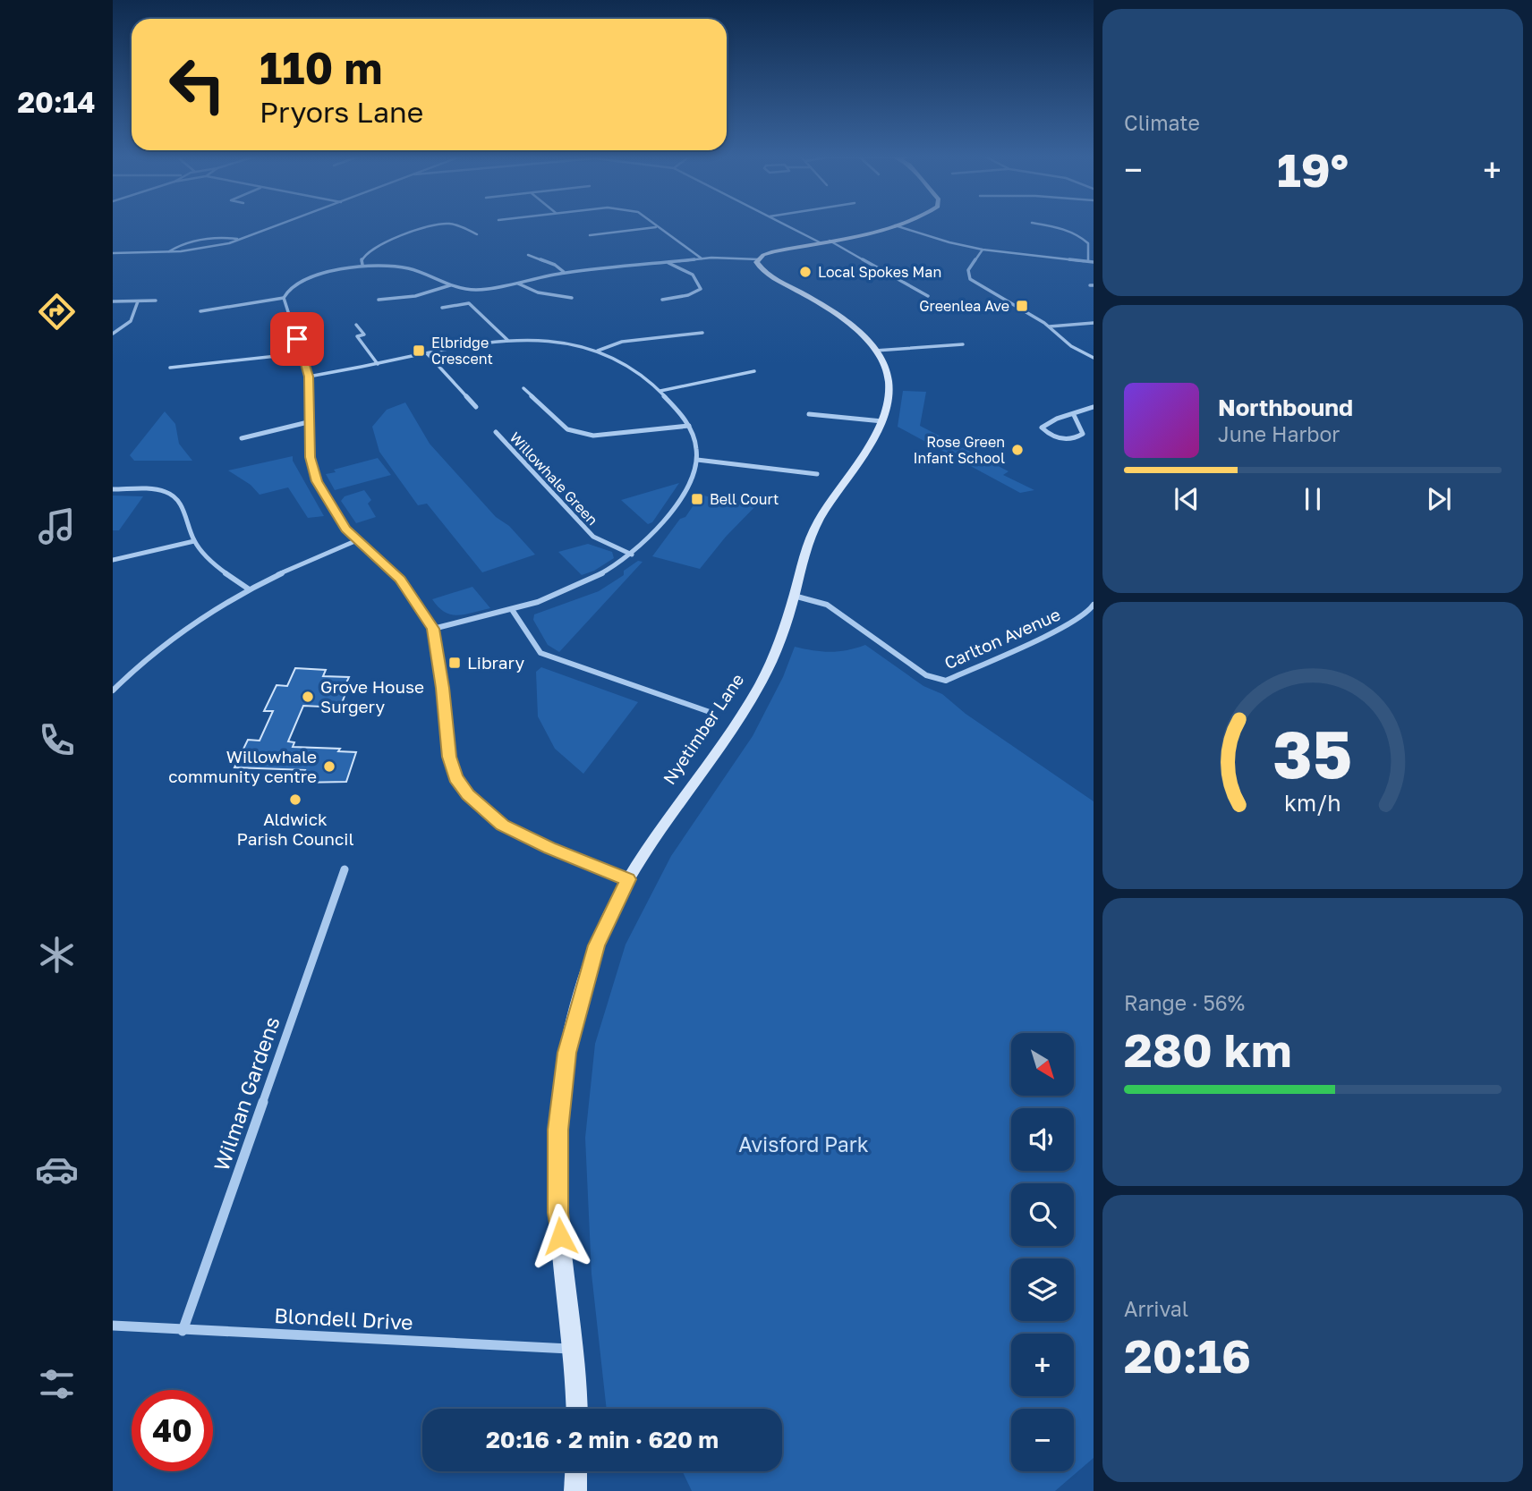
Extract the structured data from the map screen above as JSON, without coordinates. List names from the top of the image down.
{
  "streets": {
    "street": [
      "Willowhale Green",
      "Carlton Avenue",
      "Nyetimber Lane",
      "Wilman Gardens",
      "Blondell Drive"
    ]
  },
  "crossings": [
    ["Carlton Avenue", "Nyetimber Lane"],
    ["Nyetimber Lane", "Blondell Drive"],
    ["Wilman Gardens", "Blondell Drive"]
  ],
  "parks": ["Avisford Park"],
  "places": {
    "other": [
      "Local Spokes Man",
      "Rose Green Infant School",
      "Grove House Surgery",
      "Willowhale community centre",
      "Aldwick Parish Council"
    ],
    "transit": [
      "Greenlea Ave",
      "Elbridge Crescent",
      "Bell Court",
      "Library"
    ]
  },
  "north": "bottom right",
  "page": {
    "tabs": "20:14",
    "tile": [
      "Climate",
      ["Range · 56%", "280 km"],
      ["Arrival", "20:16"]
    ],
    "turn": ["110 m", "Pryors Lane"],
    "heat": ["−", "19°", "+"],
    "song": ["Northbound", "June Harbor"],
    "map_buttons": ["+", "−"],
    "limit": "40",
    "trip": "20:16 · 2 min · 620 m",
    "gauge": ["35", "km/h"]
  }
}
